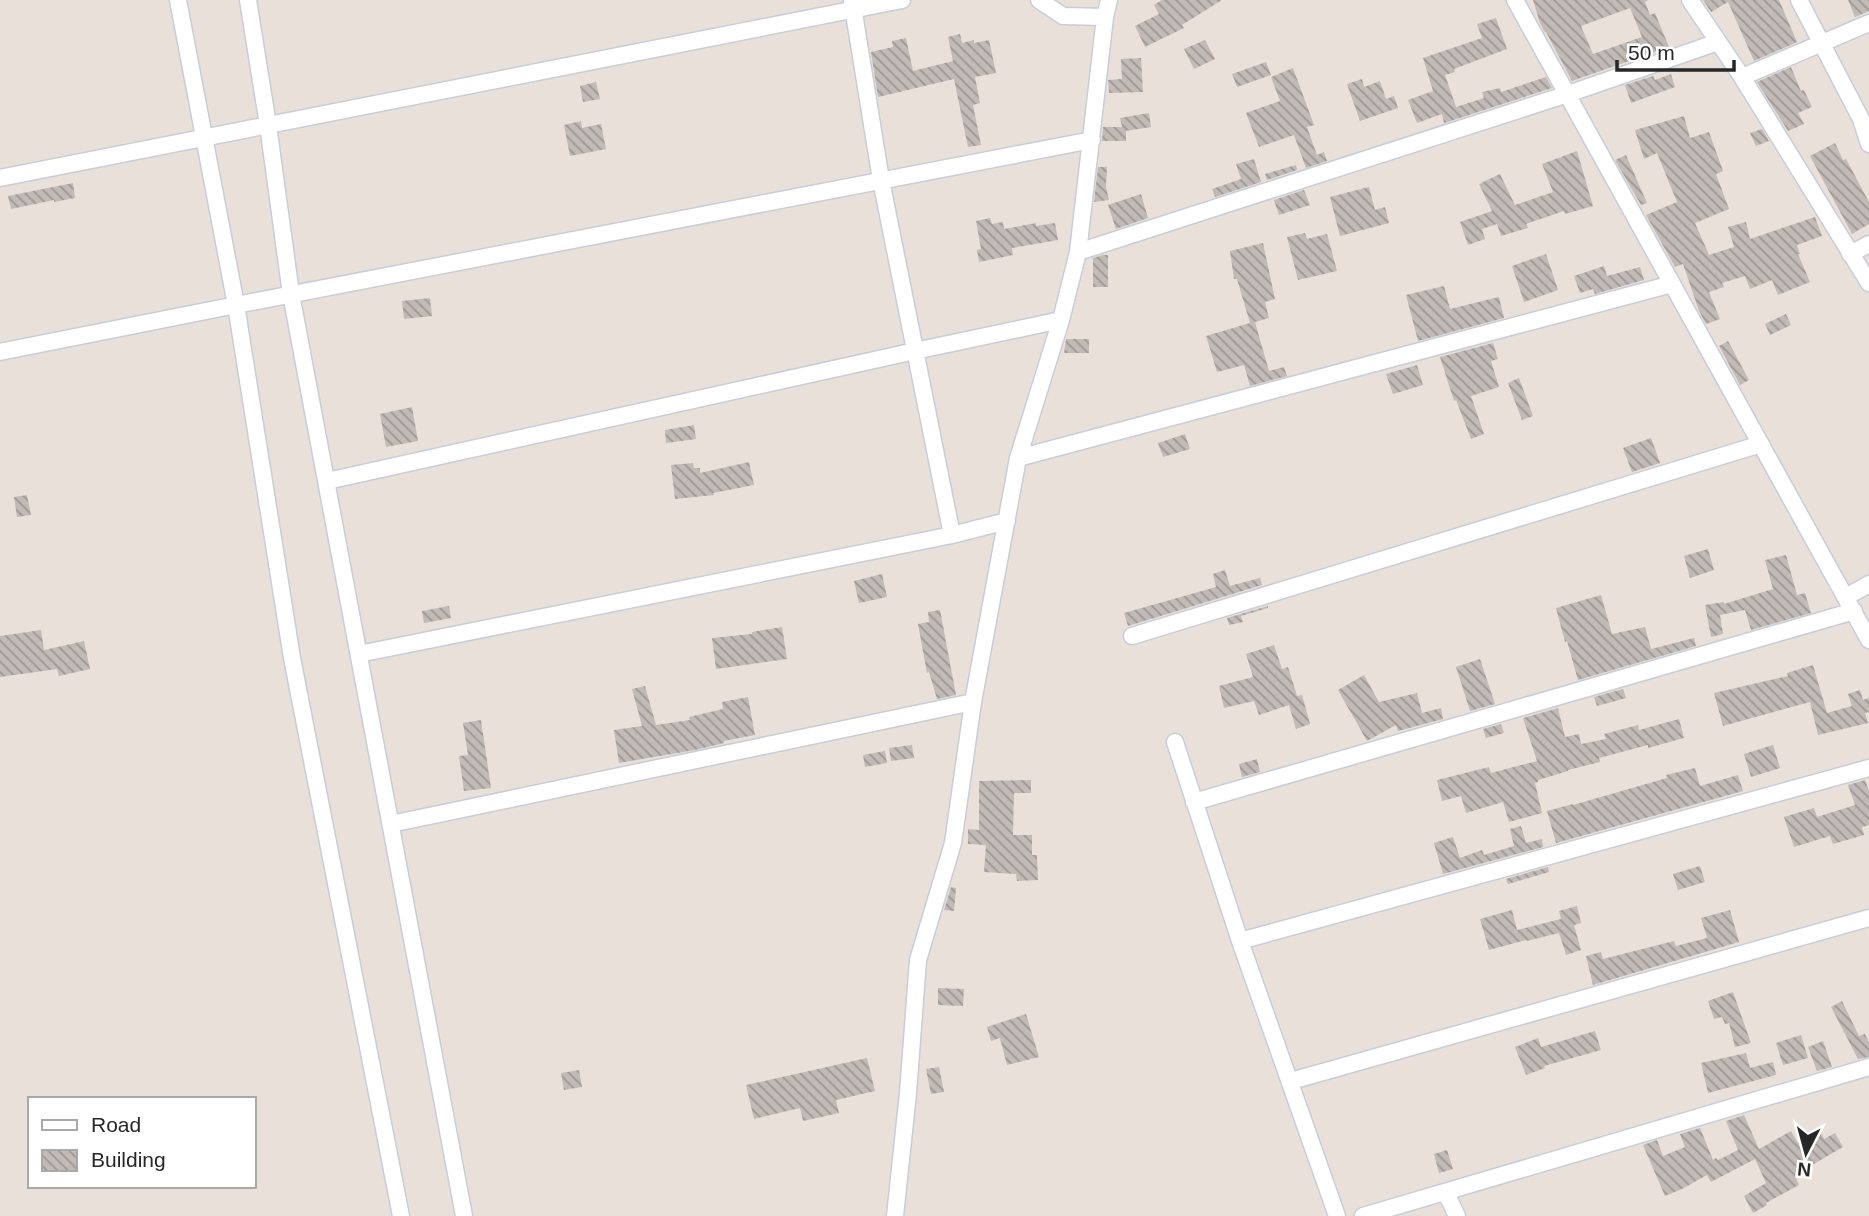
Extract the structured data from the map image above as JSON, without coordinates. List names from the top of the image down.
{
  "legend": ["Road", "Building"],
  "scale_bar": "50 m",
  "north": "bottom"
}
